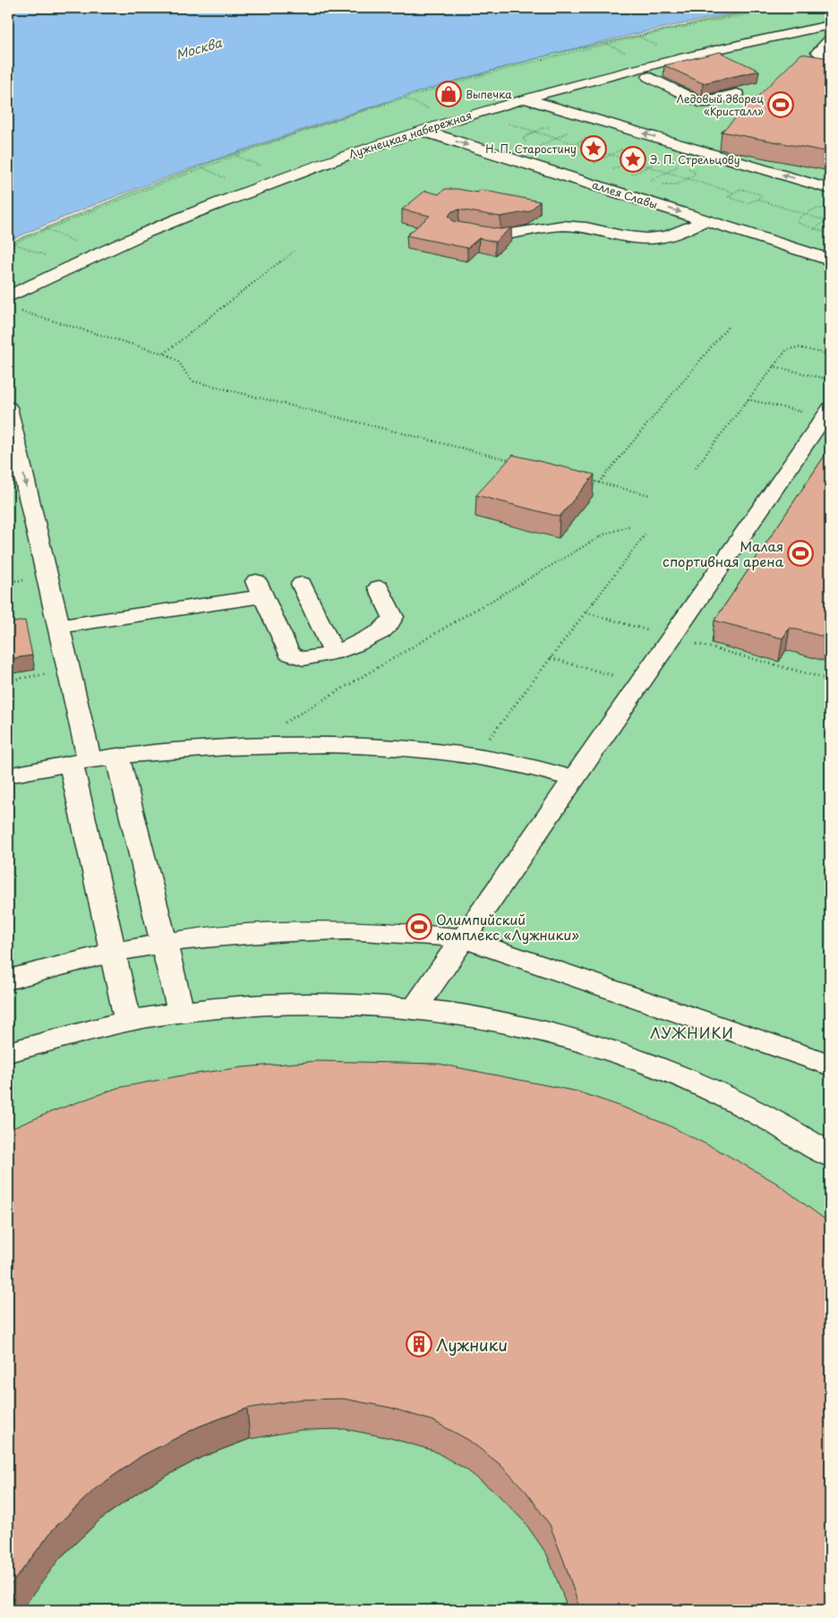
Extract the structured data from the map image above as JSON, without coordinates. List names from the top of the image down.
{
  "streets": {
    "street": ["Лужнецкая набережная", "аллея Славы"]
  },
  "crossings": [
    ["Лужнецкая набережная", "аллея Славы"]
  ],
  "districts": ["ЛУЖНИКИ"],
  "water": ["Москва"],
  "places": {
    "shop": ["Выпечка"],
    "sports": ["Ледовый дворец «Кристалл»", "Малая спортивная арена", "Олимпийский комплекс «Лужники»"],
    "place": ["Н. П. Старостину", "Э. П. Стрельцову"],
    "building": ["Лужники"]
  }
}
